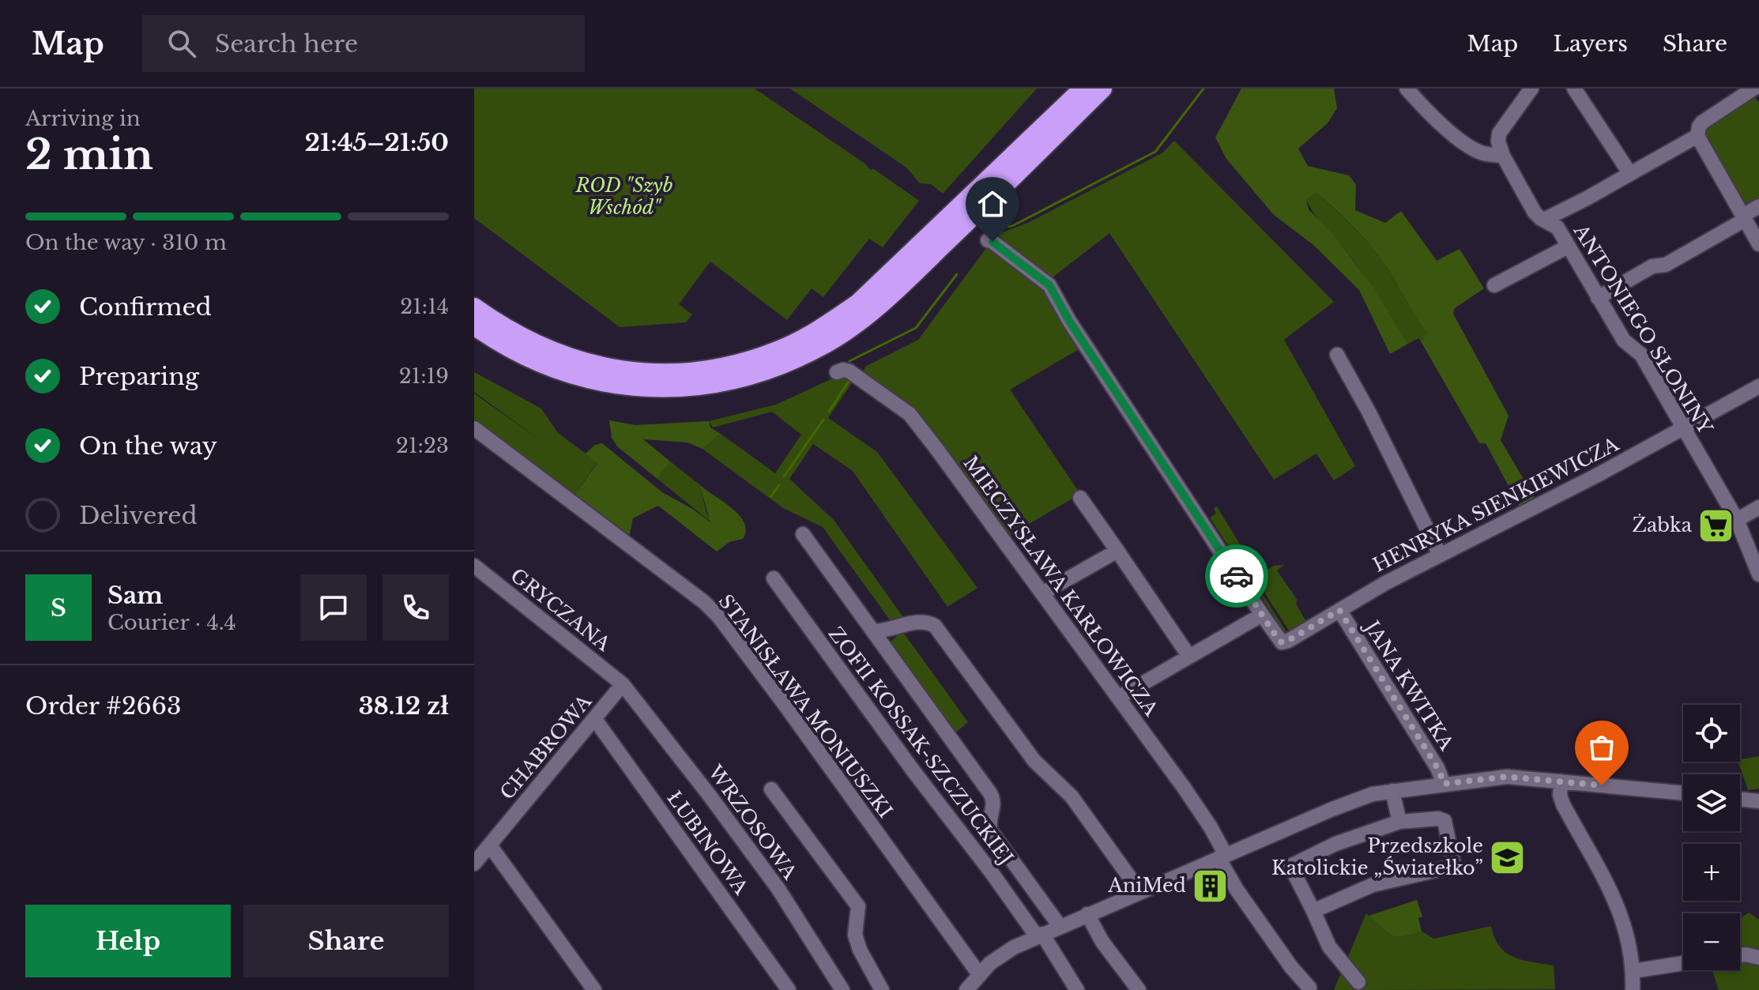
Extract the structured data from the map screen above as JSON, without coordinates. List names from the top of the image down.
{
  "streets": {
    "street": [
      "ANTONIEGO SŁONINY",
      "HENRYKA SIENKIEWICZA",
      "MIECZYSŁAWA KARŁOWICZA",
      "GRYCZANA",
      "JANA KWITKA",
      "STANISŁAWA MONIUSZKI",
      "ZOFII KOSSAK-SZCZUCKIEJ",
      "CHABROWA",
      "WRZOSOWA",
      "ŁUBINOWA"
    ]
  },
  "crossings": [
    ["ANTONIEGO SŁONINY", "HENRYKA SIENKIEWICZA"],
    ["HENRYKA SIENKIEWICZA", "JANA KWITKA"],
    ["GRYCZANA", "CHABROWA"],
    ["GRYCZANA", "WRZOSOWA"],
    ["CHABROWA", "WRZOSOWA"],
    ["CHABROWA", "ŁUBINOWA"]
  ],
  "parks": ["ROD \"Szyb Wschód\""],
  "places": {
    "supermarket": ["Żabka"],
    "school or university": ["Przedszkole Katolickie „Światełko”"],
    "building": ["AniMed"]
  },
  "page": {
    "header": "Map",
    "search": "Search here",
    "nav": ["Map", "Layers", "Share"],
    "heading": ["2 min", "Arriving in", "21:45–21:50"],
    "panel": [
      "Sam",
      "Courier · 4.4",
      "Order #2663",
      "38.12 zł"
    ],
    "bar": "On the way · 310 m",
    "list": [
      ["Confirmed", "21:14"],
      ["Preparing", "21:19"],
      ["On the way", "21:23"],
      "Delivered"
    ],
    "round": "S",
    "map_buttons": ["+", "−"],
    "buttons": ["Help", "Share"]
  }
}
